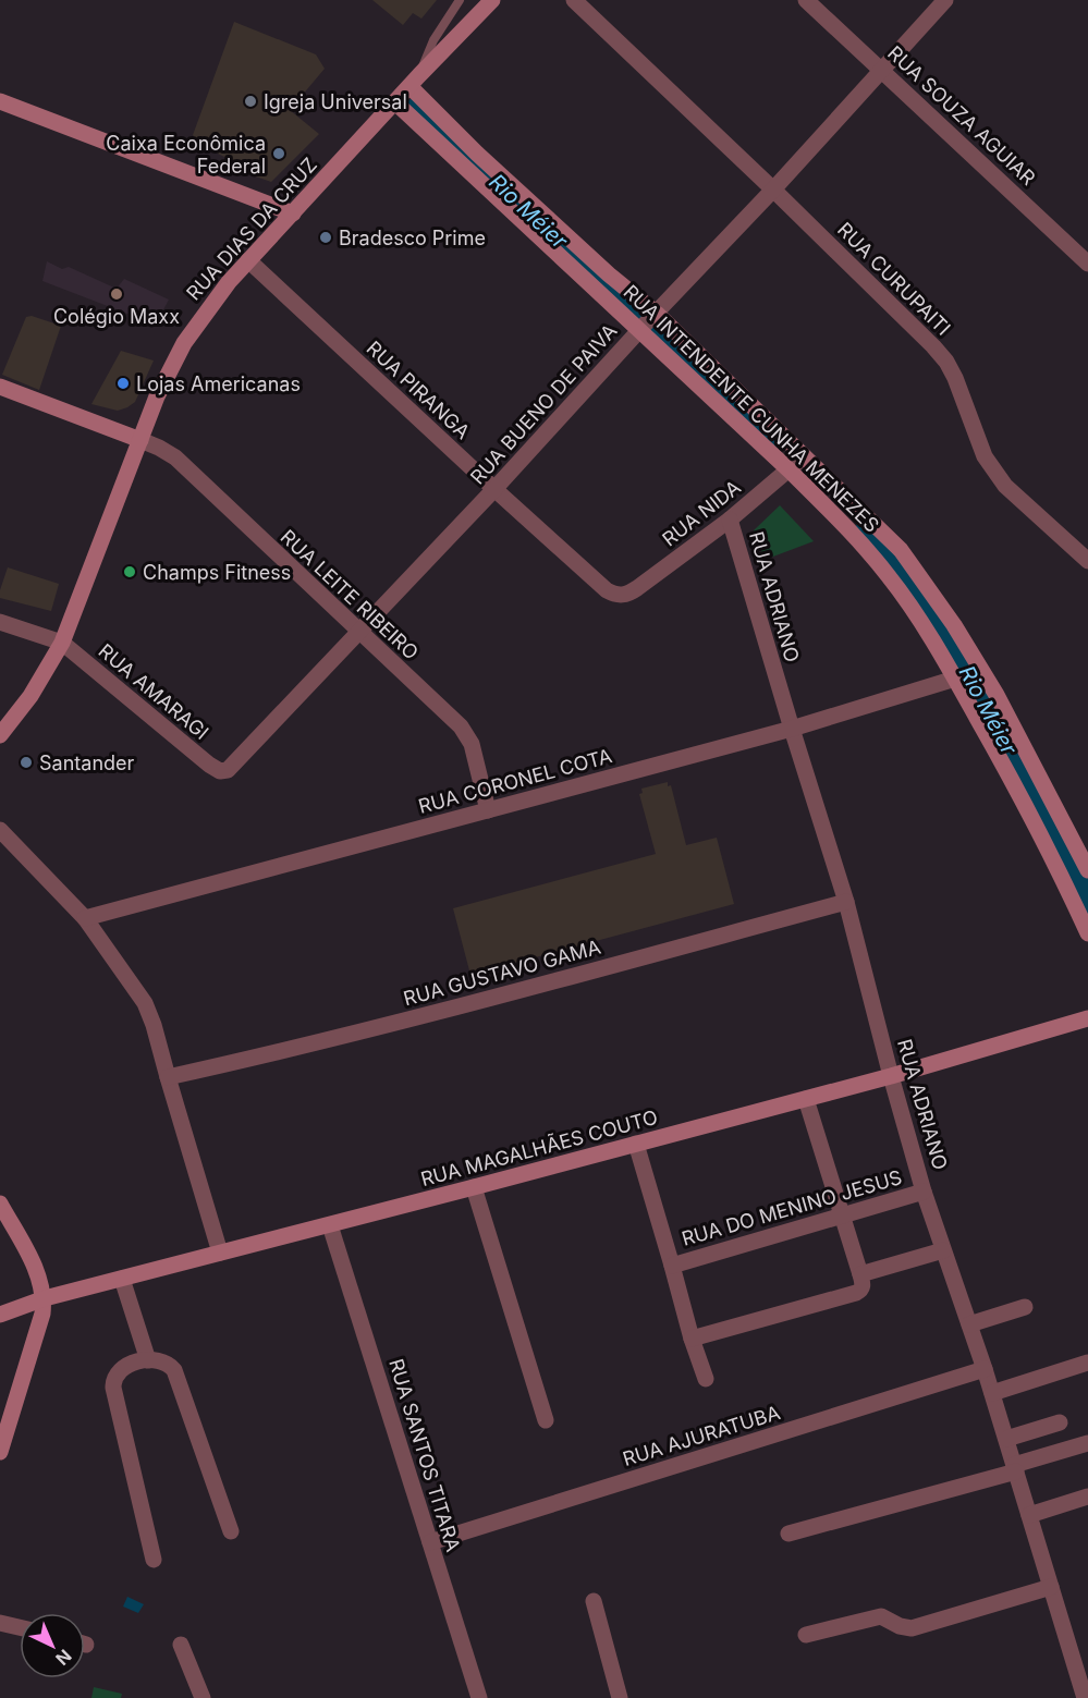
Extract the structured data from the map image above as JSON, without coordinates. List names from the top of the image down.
{
  "streets": {
    "street": [
      "RUA SOUZA AGUIAR",
      "RUA DIAS DA CRUZ",
      "RUA CURUPAITI",
      "RUA PIRANGA",
      "RUA BUENO DE PAIVA",
      "RUA INTENDENTE CUNHA MENEZES",
      "RUA NIDA",
      "RUA LEITE RIBEIRO",
      "RUA ADRIANO",
      "RUA AMARAGI",
      "RUA CORONEL COTA",
      "RUA GUSTAVO GAMA",
      "RUA MAGALHÃES COUTO",
      "RUA DO MENINO JESUS",
      "RUA AJURATUBA",
      "RUA SANTOS TITARA"
    ]
  },
  "crossings": [
    ["RUA SOUZA AGUIAR", "RUA BUENO DE PAIVA"],
    ["RUA DIAS DA CRUZ", "RUA PIRANGA"],
    ["RUA DIAS DA CRUZ", "RUA INTENDENTE CUNHA MENEZES"],
    ["RUA DIAS DA CRUZ", "RUA LEITE RIBEIRO"],
    ["RUA DIAS DA CRUZ", "RUA AMARAGI"],
    ["RUA CURUPAITI", "RUA BUENO DE PAIVA"],
    ["RUA PIRANGA", "RUA BUENO DE PAIVA"],
    ["RUA PIRANGA", "RUA NIDA"],
    ["RUA BUENO DE PAIVA", "RUA INTENDENTE CUNHA MENEZES"],
    ["RUA BUENO DE PAIVA", "RUA LEITE RIBEIRO"],
    ["RUA BUENO DE PAIVA", "RUA AMARAGI"],
    ["RUA INTENDENTE CUNHA MENEZES", "RUA NIDA"],
    ["RUA INTENDENTE CUNHA MENEZES", "RUA CORONEL COTA"],
    ["RUA NIDA", "RUA ADRIANO"],
    ["RUA LEITE RIBEIRO", "RUA CORONEL COTA"],
    ["RUA ADRIANO", "RUA CORONEL COTA"],
    ["RUA ADRIANO", "RUA GUSTAVO GAMA"],
    ["RUA ADRIANO", "RUA MAGALHÃES COUTO"],
    ["RUA ADRIANO", "RUA DO MENINO JESUS"],
    ["RUA ADRIANO", "RUA AJURATUBA"],
    ["RUA MAGALHÃES COUTO", "RUA SANTOS TITARA"],
    ["RUA AJURATUBA", "RUA SANTOS TITARA"]
  ],
  "water": ["Rio Méier"],
  "places": [
    "Igreja Universal",
    "Caixa Econômica Federal",
    "Bradesco Prime",
    "Colégio Maxx",
    "Lojas Americanas",
    "Champs Fitness",
    "Santander"
  ],
  "north": "bottom right"
}
